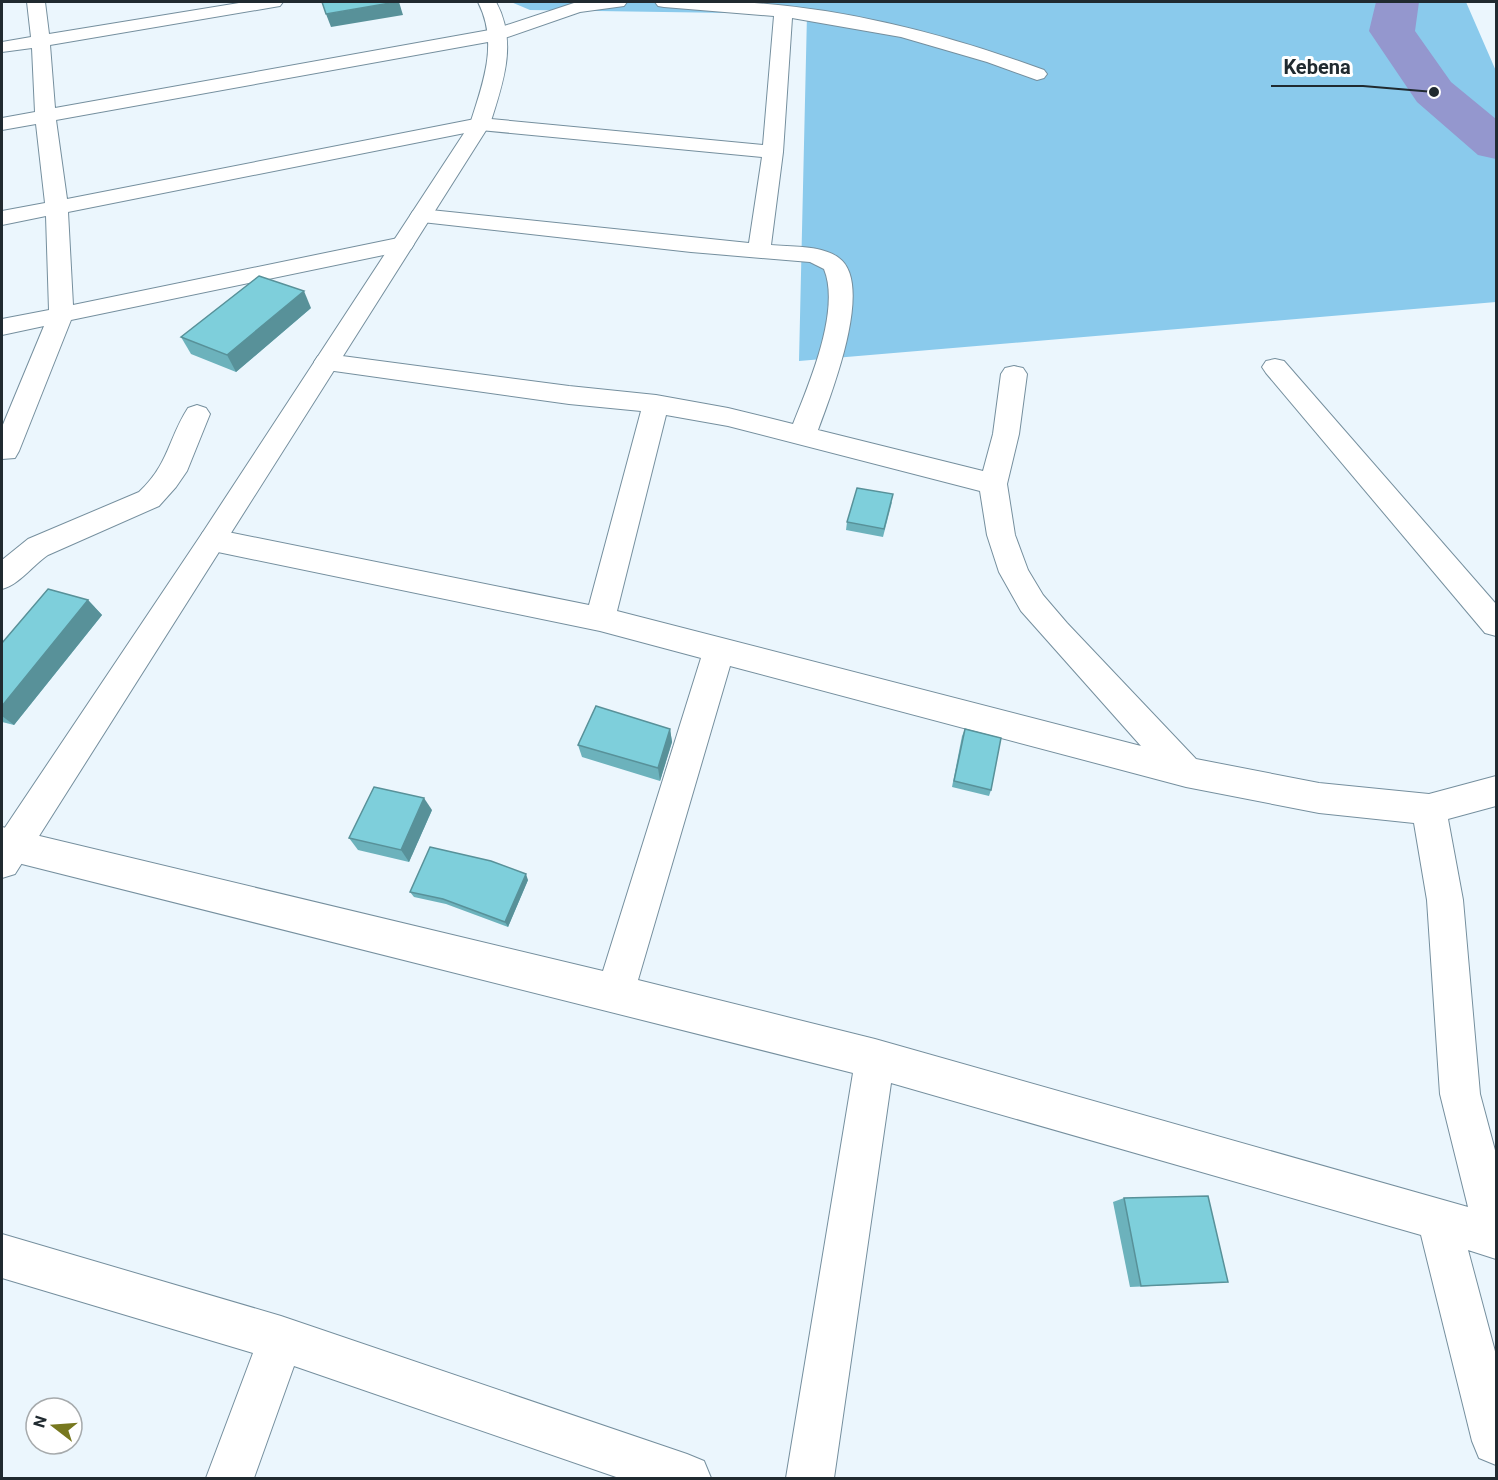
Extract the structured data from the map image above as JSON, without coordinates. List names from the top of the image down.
{
  "places": ["Kebena"],
  "north": "left"
}
